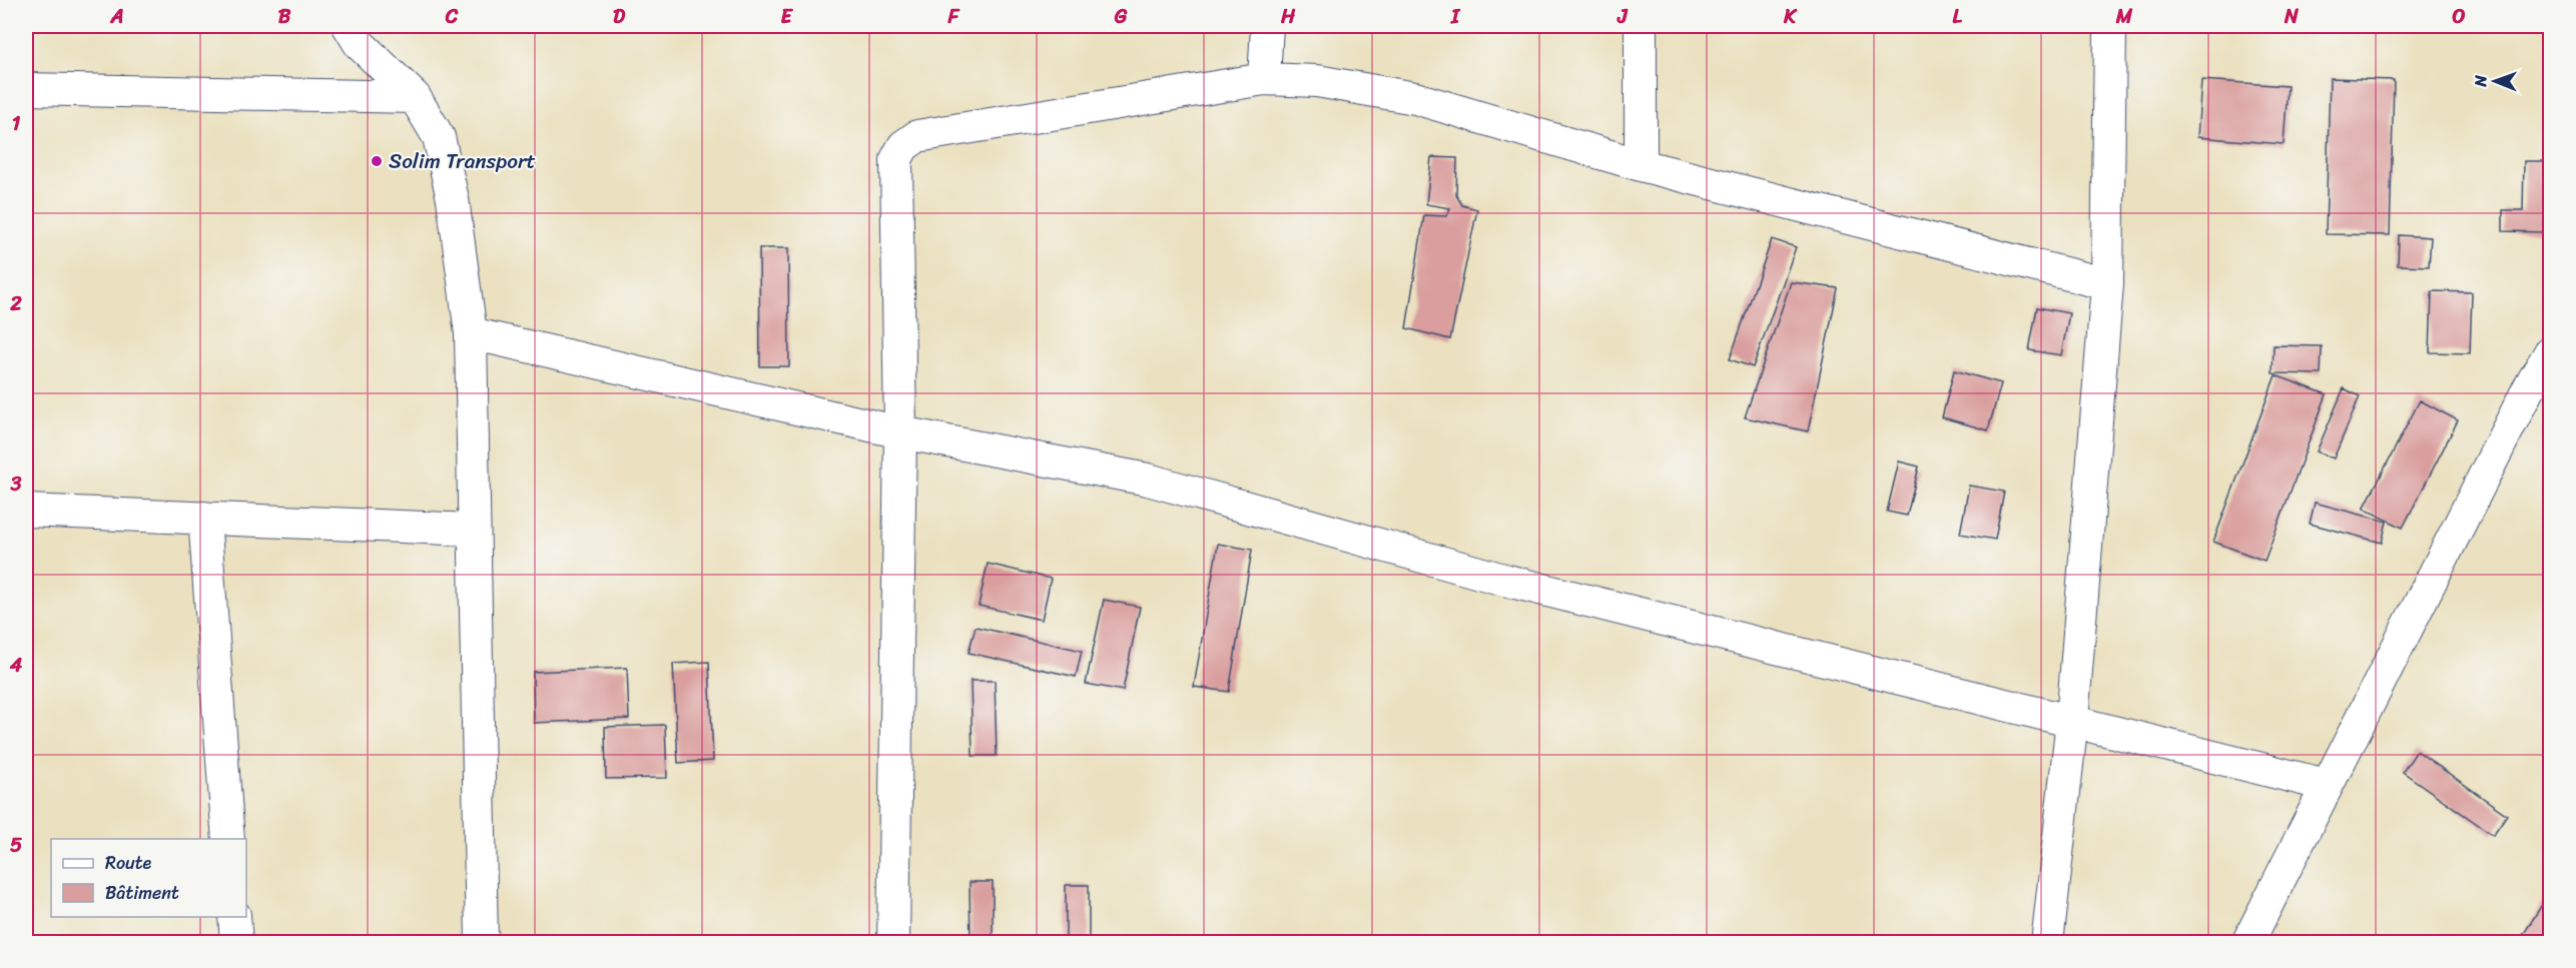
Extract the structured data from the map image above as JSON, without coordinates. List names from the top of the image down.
{
  "places": ["Solim Transport"],
  "legend": ["Route", "Bâtiment"],
  "north": "left",
  "grid": {
    "columns": [
      "A",
      "B",
      "C",
      "D",
      "E",
      "F",
      "G",
      "H",
      "I",
      "J",
      "K",
      "L",
      "M",
      "N",
      "O"
    ],
    "rows": [
      "1",
      "2",
      "3",
      "4",
      "5"
    ]
  }
}
